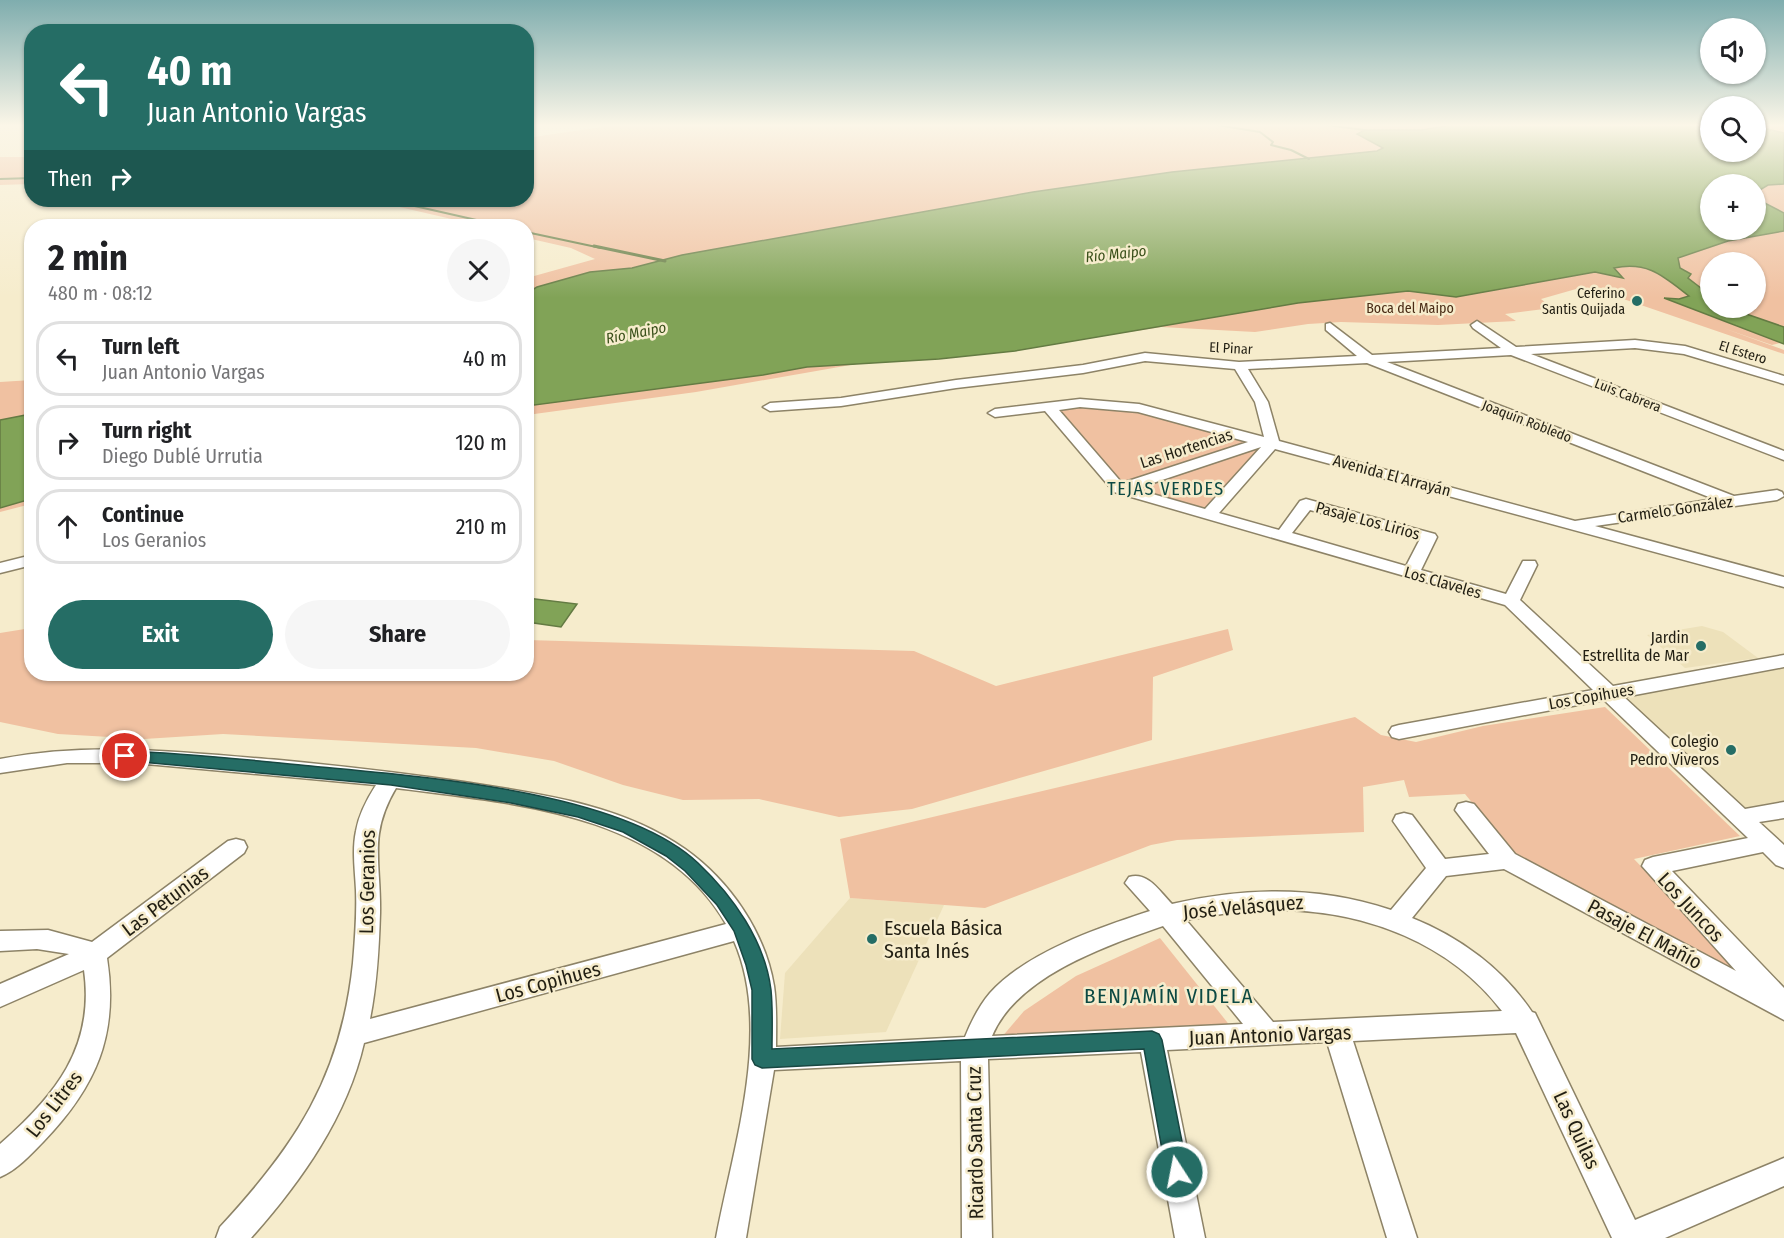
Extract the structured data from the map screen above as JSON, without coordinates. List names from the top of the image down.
{
  "streets": {
    "street": [
      "El Pinar",
      "El Estero",
      "Luis Cabrera",
      "Joaquín Robledo",
      "Las Hortencias",
      "Avenida El Arrayán",
      "Carmelo González",
      "Pasaje Los Lirios",
      "Los Claveles",
      "Los Copihues",
      "Los Geranios",
      "Las Petunias",
      "José Velásquez",
      "Los Juncos",
      "Pasaje El Mañío",
      "Juan Antonio Vargas",
      "Los Litres",
      "Las Quilas",
      "Ricardo Santa Cruz"
    ]
  },
  "crossings": [
    ["El Pinar", "El Estero"],
    ["El Pinar", "Luis Cabrera"],
    ["El Pinar", "Joaquín Robledo"],
    ["Joaquín Robledo", "Carmelo González"],
    ["Las Hortencias", "Avenida El Arrayán"],
    ["Las Hortencias", "Los Claveles"],
    ["Avenida El Arrayán", "Carmelo González"],
    ["Pasaje Los Lirios", "Los Claveles"],
    ["Los Claveles", "Los Copihues"],
    ["Los Claveles", "Los Juncos"],
    ["Los Copihues", "Los Geranios"],
    ["Las Petunias", "Los Litres"],
    ["José Velásquez", "Juan Antonio Vargas"],
    ["José Velásquez", "Las Quilas"],
    ["José Velásquez", "Ricardo Santa Cruz"],
    ["Los Juncos", "Pasaje El Mañío"],
    ["Juan Antonio Vargas", "Las Quilas"],
    ["Juan Antonio Vargas", "Ricardo Santa Cruz"]
  ],
  "districts": ["TEJAS VERDES", "BENJAMÍN VIDELA"],
  "water": ["Río Maipo"],
  "parks": ["Boca del Maipo"],
  "places": [
    "Ceferino Santis Quijada",
    "Jardin Estrellita de Mar",
    "Colegio Pedro Viveros",
    "Escuela Básica Santa Inés"
  ],
  "page": {
    "map_buttons": ["+", "−"],
    "turn": ["40 m", "Juan Antonio Vargas"],
    "then": "Then",
    "heading": ["2 min", "480 m · 08:12"],
    "list": [
      {
        "name": "Turn left",
        "note": "Juan Antonio Vargas",
        "value": "40 m"
      },
      {
        "name": "Turn right",
        "note": "Diego Dublé Urrutia",
        "value": "120 m"
      },
      {
        "name": "Continue",
        "note": "Los Geranios",
        "value": "210 m"
      }
    ],
    "buttons": ["Exit", "Share"]
  }
}
